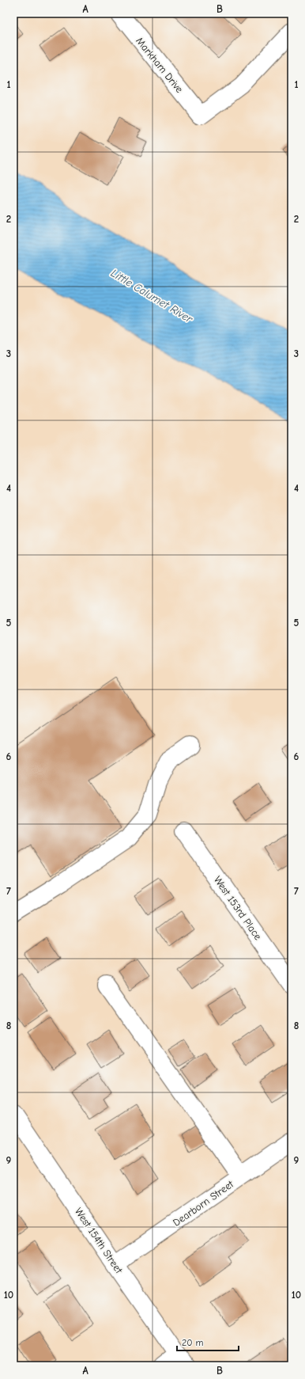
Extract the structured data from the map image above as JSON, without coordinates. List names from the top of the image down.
{
  "streets": {
    "street": [
      "Markham Drive",
      "West 153rd Place",
      "Dearborn Street",
      "West 154th Street"
    ]
  },
  "crossings": [
    ["Dearborn Street", "West 154th Street"]
  ],
  "water": ["Little Calumet River"],
  "scale_bar": "20 m",
  "grid": {
    "columns": ["A", "B"],
    "rows": [
      "1",
      "2",
      "3",
      "4",
      "5",
      "6",
      "7",
      "8",
      "9",
      "10"
    ]
  }
}
